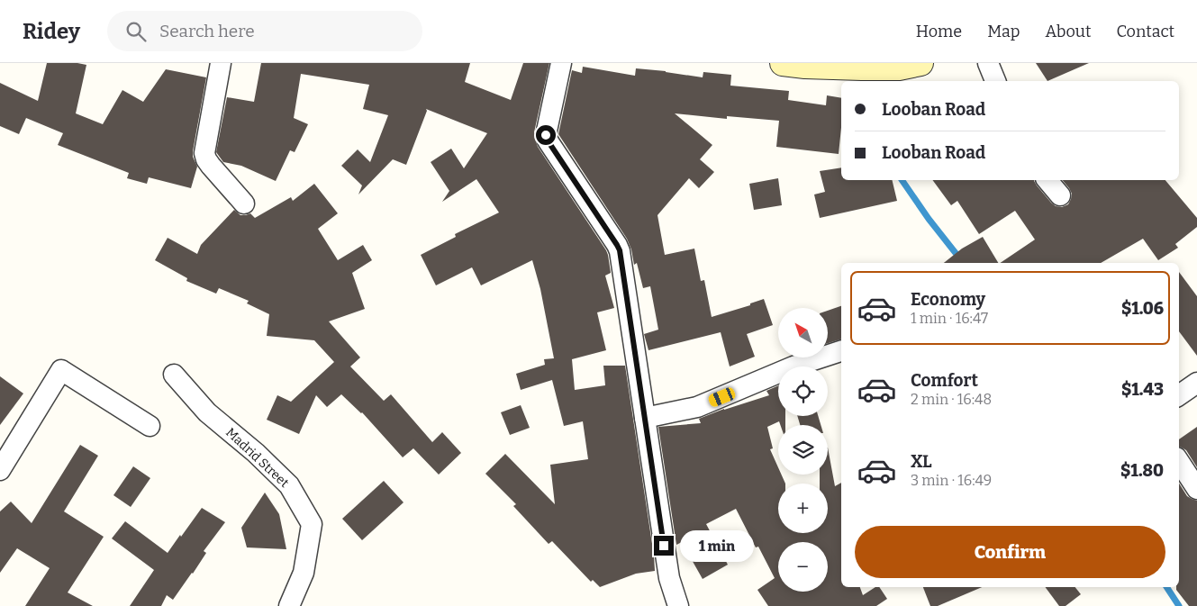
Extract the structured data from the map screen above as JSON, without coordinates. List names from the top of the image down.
{
  "streets": {
    "street": ["Madrid Street"]
  },
  "north": "top left",
  "page": {
    "header": "Ridey",
    "search": "Search here",
    "nav": [
      "Home",
      "Map",
      "About",
      "Contact"
    ],
    "banner": ["Looban Road", "Looban Road"],
    "list": [
      {
        "name": "Economy",
        "note": "1 min · 16:47",
        "value": "$1.06"
      },
      {
        "name": "Comfort",
        "note": "2 min · 16:48",
        "value": "$1.43"
      },
      {
        "name": "XL",
        "note": "3 min · 16:49",
        "value": "$1.80"
      }
    ],
    "map_buttons": ["+", "−"],
    "buttons": "Confirm",
    "bubble": "1 min"
  }
}
